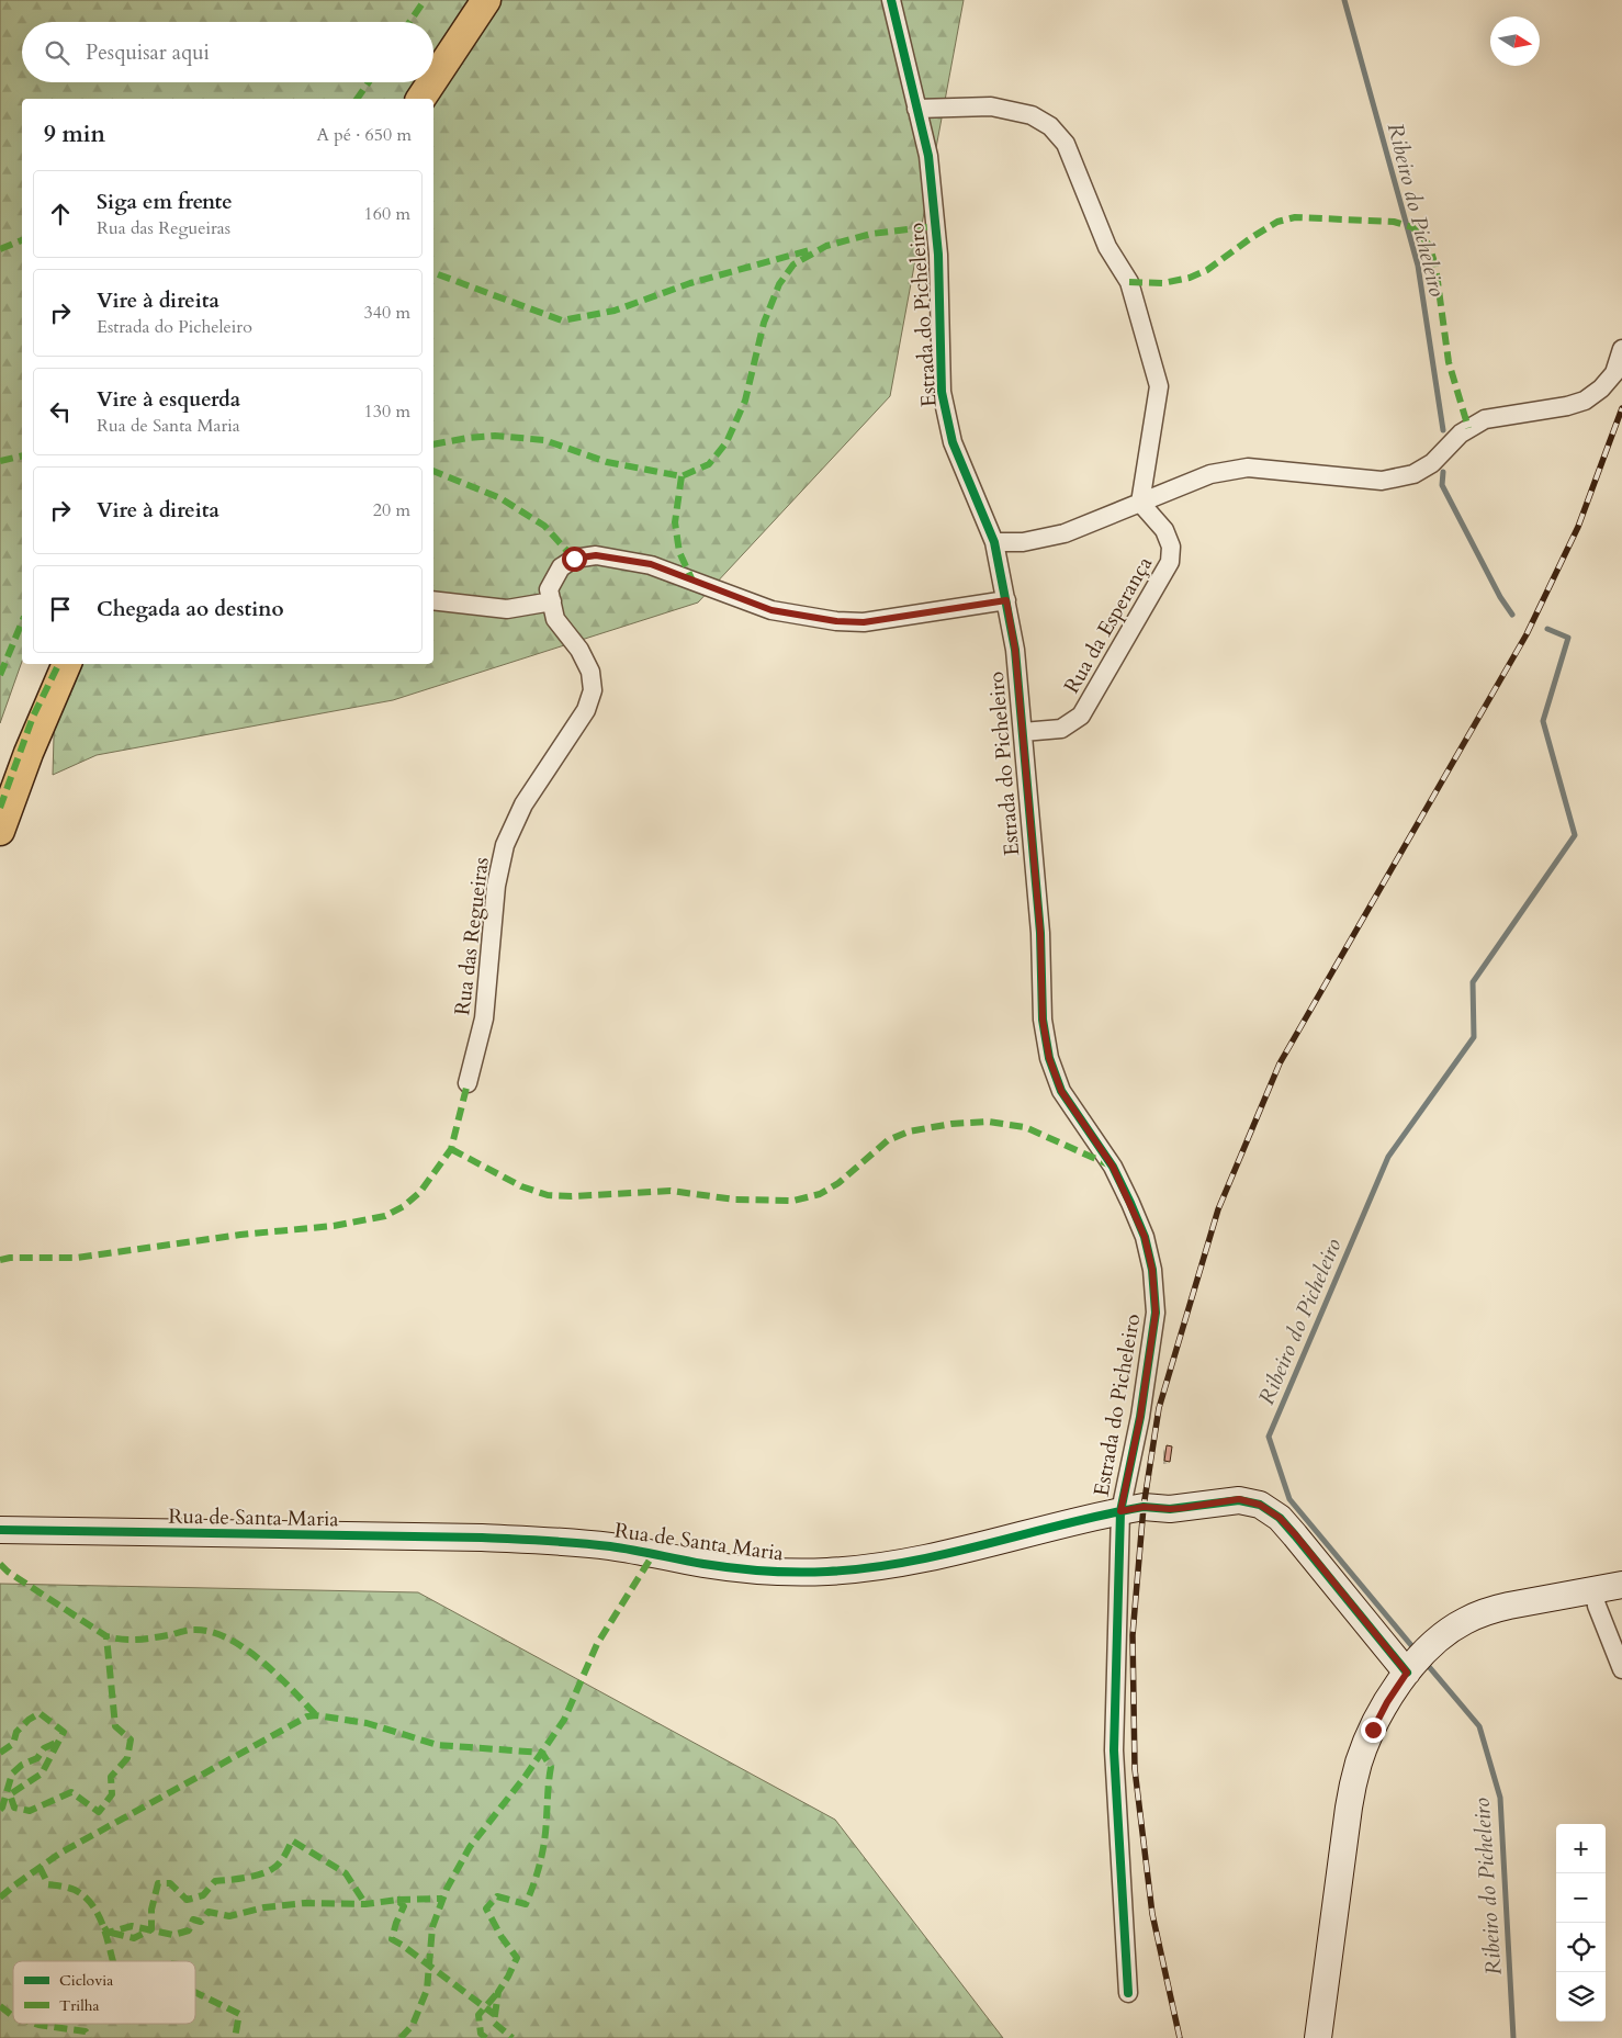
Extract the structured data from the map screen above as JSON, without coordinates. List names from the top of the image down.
{
  "streets": {
    "street": [
      "Estrada do Picheleiro",
      "Rua da Esperança",
      "Rua das Regueiras",
      "Rua de Santa Maria"
    ]
  },
  "crossings": [
    ["Estrada do Picheleiro", "Rua da Esperança"],
    ["Estrada do Picheleiro", "Rua das Regueiras"],
    ["Estrada do Picheleiro", "Rua de Santa Maria"]
  ],
  "water": ["Ribeiro do Picheleiro"],
  "legend": ["Ciclovia", "Trilha"],
  "north": "right",
  "page": {
    "search": "Pesquisar aqui",
    "heading": ["9 min", "A pé · 650 m"],
    "list": [
      ["Siga em frente", "Rua das Regueiras", "160 m"],
      ["Vire à direita", "Estrada do Picheleiro", "340 m"],
      ["Vire à esquerda", "Rua de Santa Maria", "130 m"],
      ["Vire à direita", "20 m"],
      "Chegada ao destino"
    ],
    "map_buttons": ["+", "−"]
  }
}
